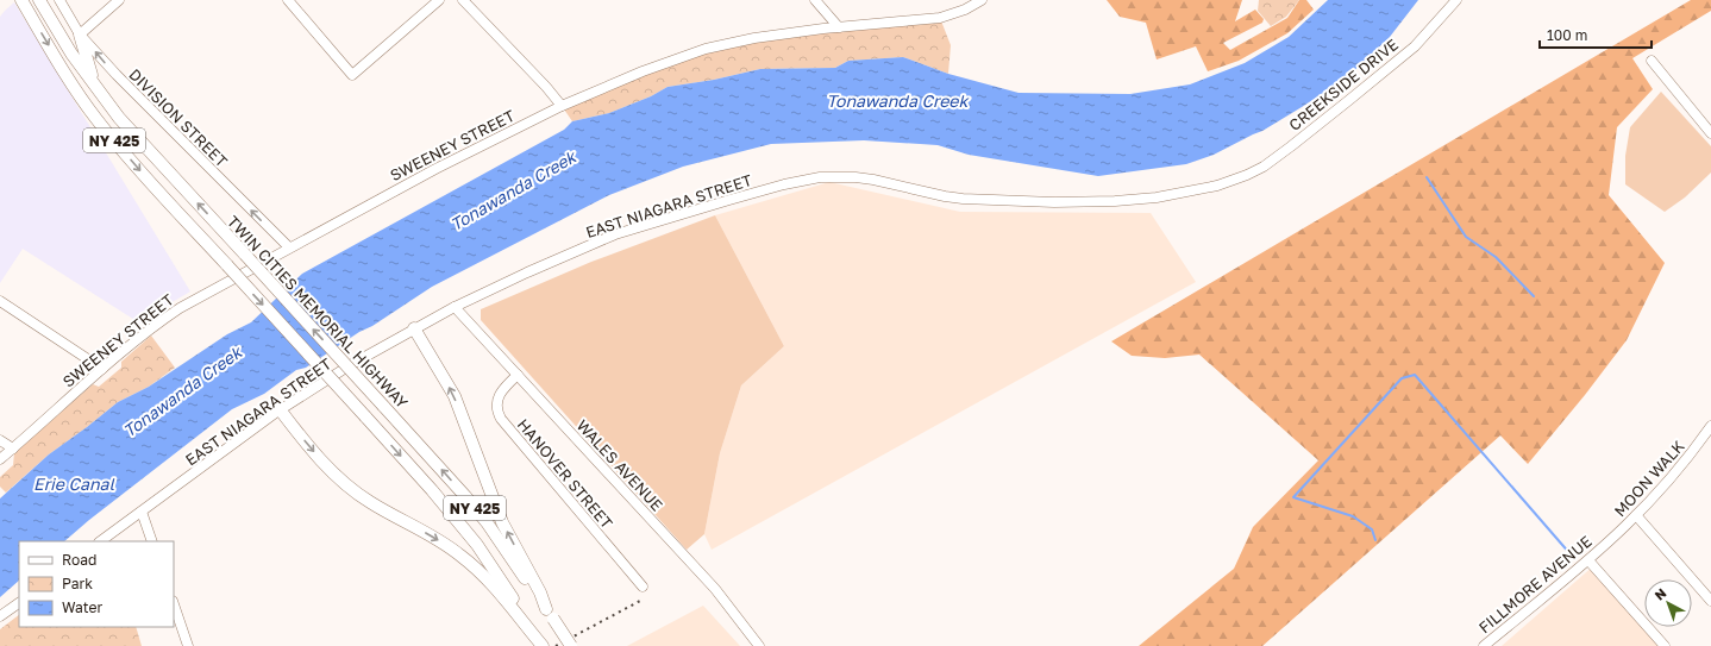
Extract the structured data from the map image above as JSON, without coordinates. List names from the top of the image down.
{
  "streets": {
    "main road": ["NY 425", "TWIN CITIES MEMORIAL HIGHWAY"],
    "street": [
      "CREEKSIDE DRIVE",
      "DIVISION STREET",
      "SWEENEY STREET",
      "EAST NIAGARA STREET",
      "WALES AVENUE",
      "HANOVER STREET",
      "MOON WALK",
      "FILLMORE AVENUE"
    ]
  },
  "crossings": [
    ["CREEKSIDE DRIVE", "EAST NIAGARA STREET"],
    ["DIVISION STREET", "SWEENEY STREET"],
    ["EAST NIAGARA STREET", "WALES AVENUE"],
    ["WALES AVENUE", "HANOVER STREET"],
    ["MOON WALK", "FILLMORE AVENUE"]
  ],
  "one_way": ["DIVISION STREET"],
  "water": ["Tonawanda Creek", "Erie Canal"],
  "legend": ["Road", "Park", "Water"],
  "scale_bar": "100 m",
  "north": "top left"
}
